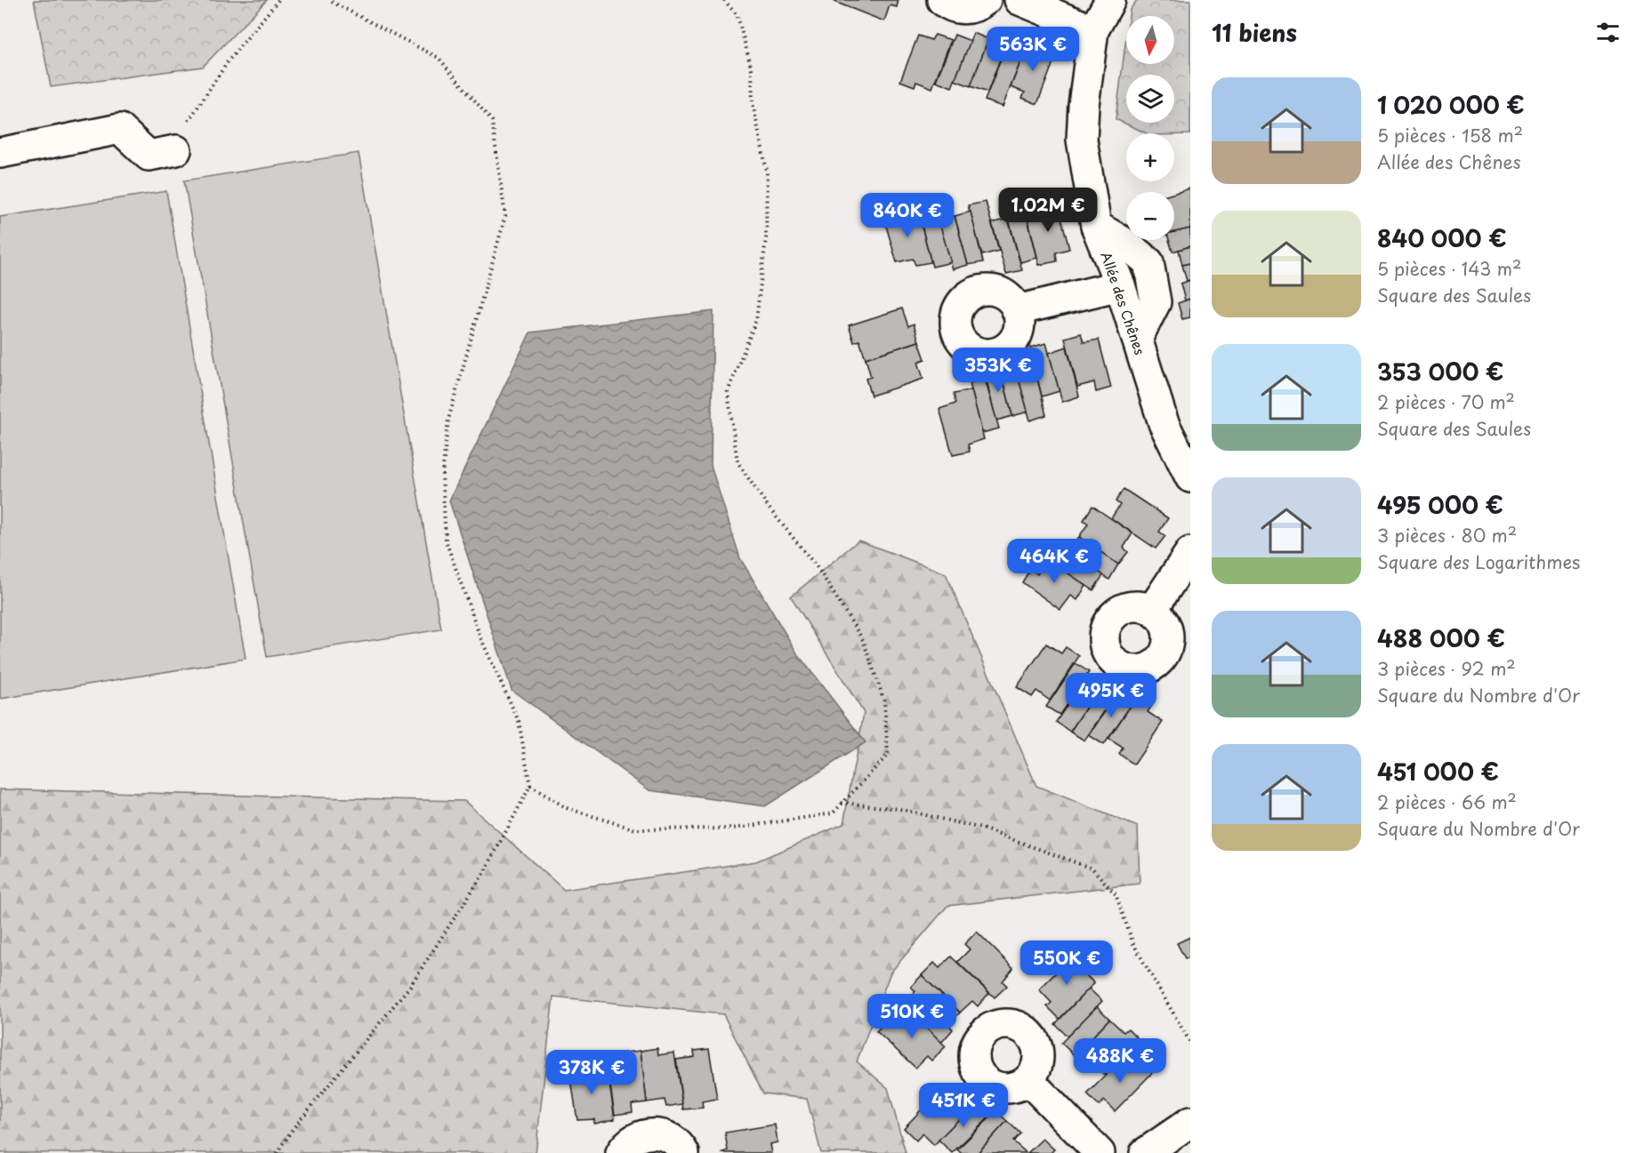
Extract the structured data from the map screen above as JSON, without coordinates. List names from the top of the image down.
{
  "streets": {
    "street": ["Allée des Chênes"]
  },
  "north": "bottom",
  "page": {
    "heading": "11 biens",
    "map_buttons": ["+", "−"],
    "price": [
      "563K €",
      "1.02M €",
      "840K €",
      "353K €",
      "464K €",
      "495K €",
      "550K €",
      "510K €",
      "488K €",
      "378K €",
      "451K €"
    ],
    "list": [
      {
        "name": "1 020 000 €",
        "note": "5 pièces · 158 m² · Allée des Chênes"
      },
      {
        "name": "840 000 €",
        "note": "5 pièces · 143 m² · Square des Saules"
      },
      {
        "name": "353 000 €",
        "note": "2 pièces · 70 m² · Square des Saules"
      },
      {
        "name": "495 000 €",
        "note": "3 pièces · 80 m² · Square des Logarithmes"
      },
      {
        "name": "488 000 €",
        "note": "3 pièces · 92 m² · Square du Nombre d'Or"
      },
      {
        "name": "451 000 €",
        "note": "2 pièces · 66 m² · Square du Nombre d'Or"
      }
    ]
  }
}
